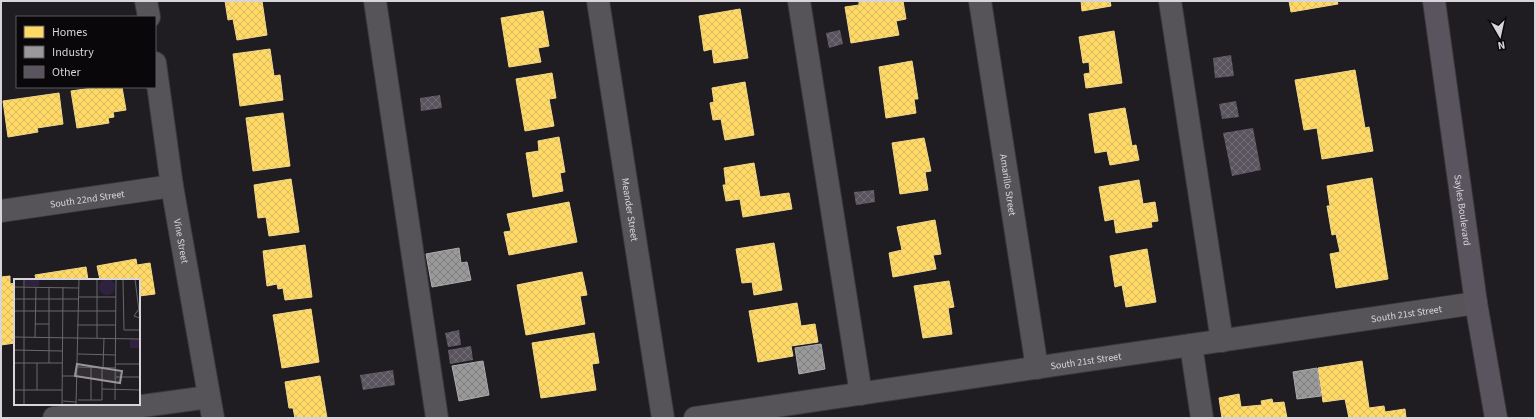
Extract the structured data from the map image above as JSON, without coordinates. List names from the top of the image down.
{
  "streets": {
    "main road": ["Sayles Boulevard"],
    "street": [
      "Amarillo Street",
      "South 22nd Street",
      "Meander Street",
      "Vine Street",
      "South 21st Street"
    ]
  },
  "crossings": [
    ["Amarillo Street", "South 21st Street"],
    ["South 22nd Street", "Vine Street"],
    ["Sayles Boulevard", "South 21st Street"]
  ],
  "legend": ["Homes", "Industry", "Other"],
  "north": "bottom"
}
